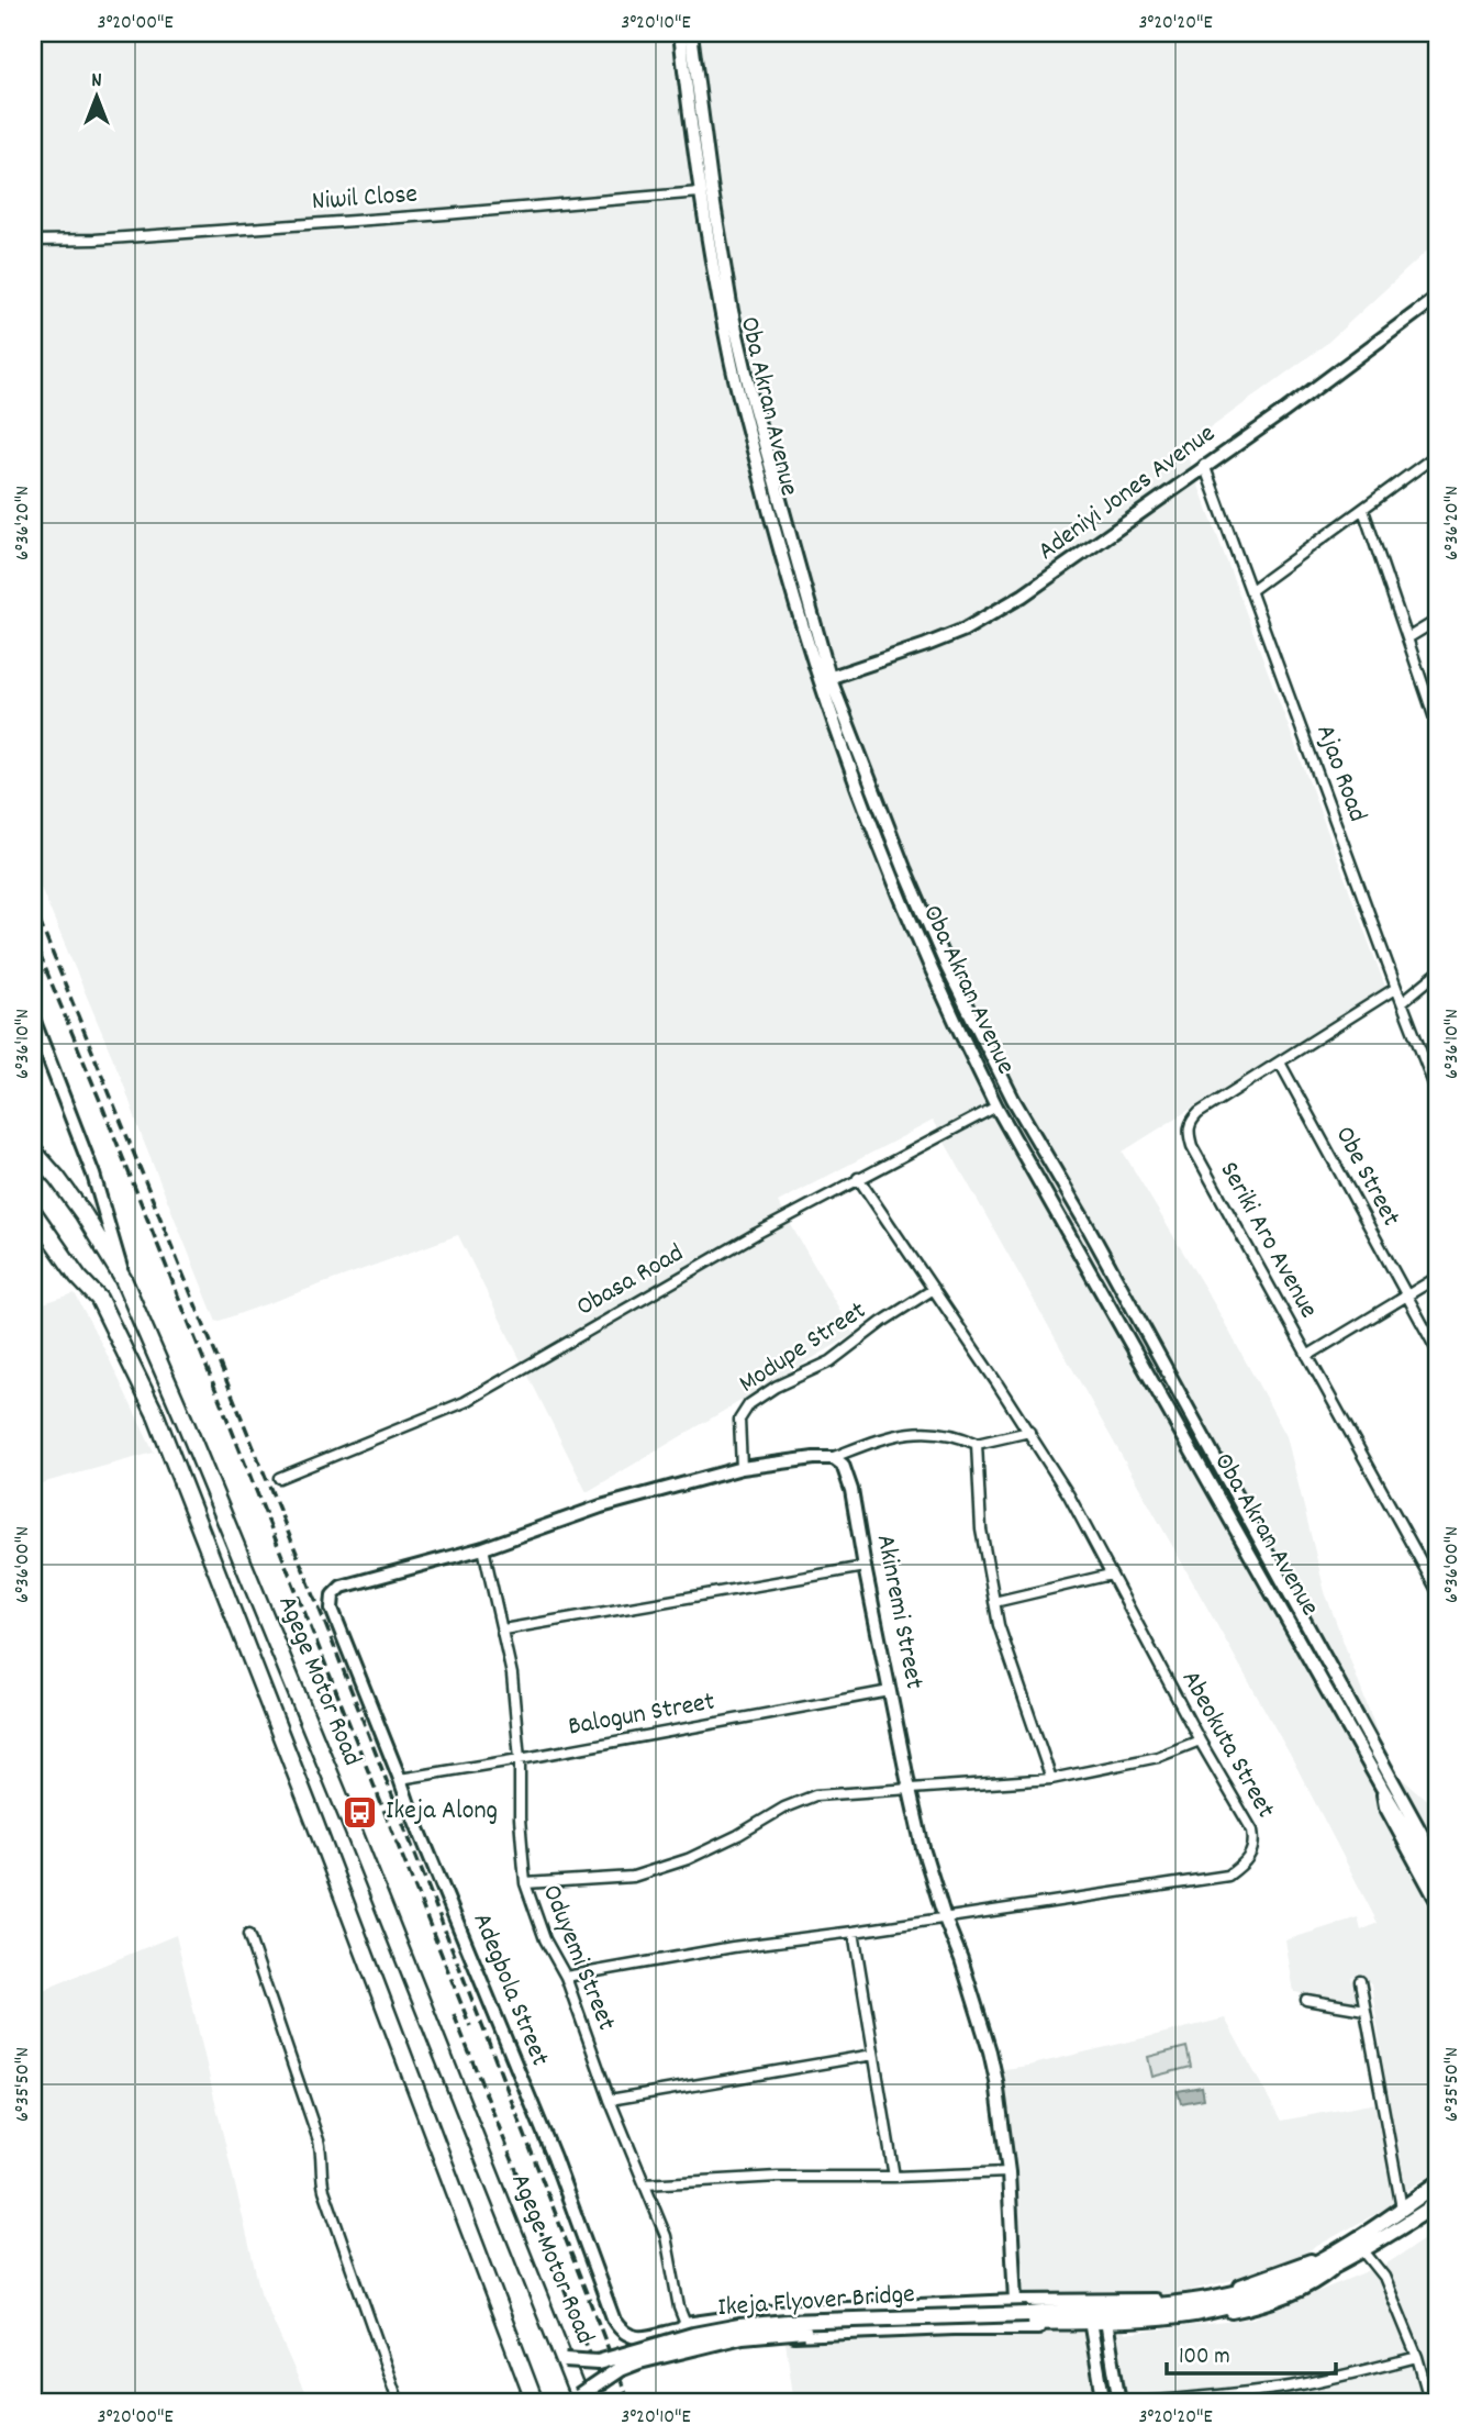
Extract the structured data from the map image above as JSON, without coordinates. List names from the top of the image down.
{
  "streets": {
    "highway": ["Agege Motor Road"],
    "main road": ["Ikeja Flyover Bridge"],
    "street": [
      "Niwil Close",
      "Oba Akran Avenue",
      "Adeniyi Jones Avenue",
      "Ajao Road",
      "Obe Street",
      "Seriki Aro Avenue",
      "Obasa Road",
      "Modupe Street",
      "Akinremi Street",
      "Balogun Street",
      "Abeokuta Street",
      "Oduyemi Street",
      "Adegbola Street"
    ]
  },
  "crossings": [
    ["Niwil Close", "Oba Akran Avenue"],
    ["Oba Akran Avenue", "Adeniyi Jones Avenue"],
    ["Oba Akran Avenue", "Obasa Road"],
    ["Adeniyi Jones Avenue", "Ajao Road"],
    ["Ajao Road", "Seriki Aro Avenue"],
    ["Obe Street", "Seriki Aro Avenue"],
    ["Obasa Road", "Abeokuta Street"],
    ["Modupe Street", "Abeokuta Street"],
    ["Akinremi Street", "Balogun Street"],
    ["Akinremi Street", "Abeokuta Street"],
    ["Agege Motor Road", "Ikeja Flyover Bridge"],
    ["Balogun Street", "Oduyemi Street"],
    ["Balogun Street", "Adegbola Street"],
    ["Abeokuta Street", "Oduyemi Street"],
    ["Oduyemi Street", "Adegbola Street"]
  ],
  "places": {
    "bus stop": ["Ikeja Along"]
  },
  "scale_bar": "100 m",
  "north": "top",
  "coordinates": [
    "3°20'00\"E",
    "3°20'10\"E",
    "3°20'20\"E",
    "6°36'20\"N",
    "6°36'10\"N",
    "6°36'00\"N",
    "6°35'50\"N"
  ]
}
